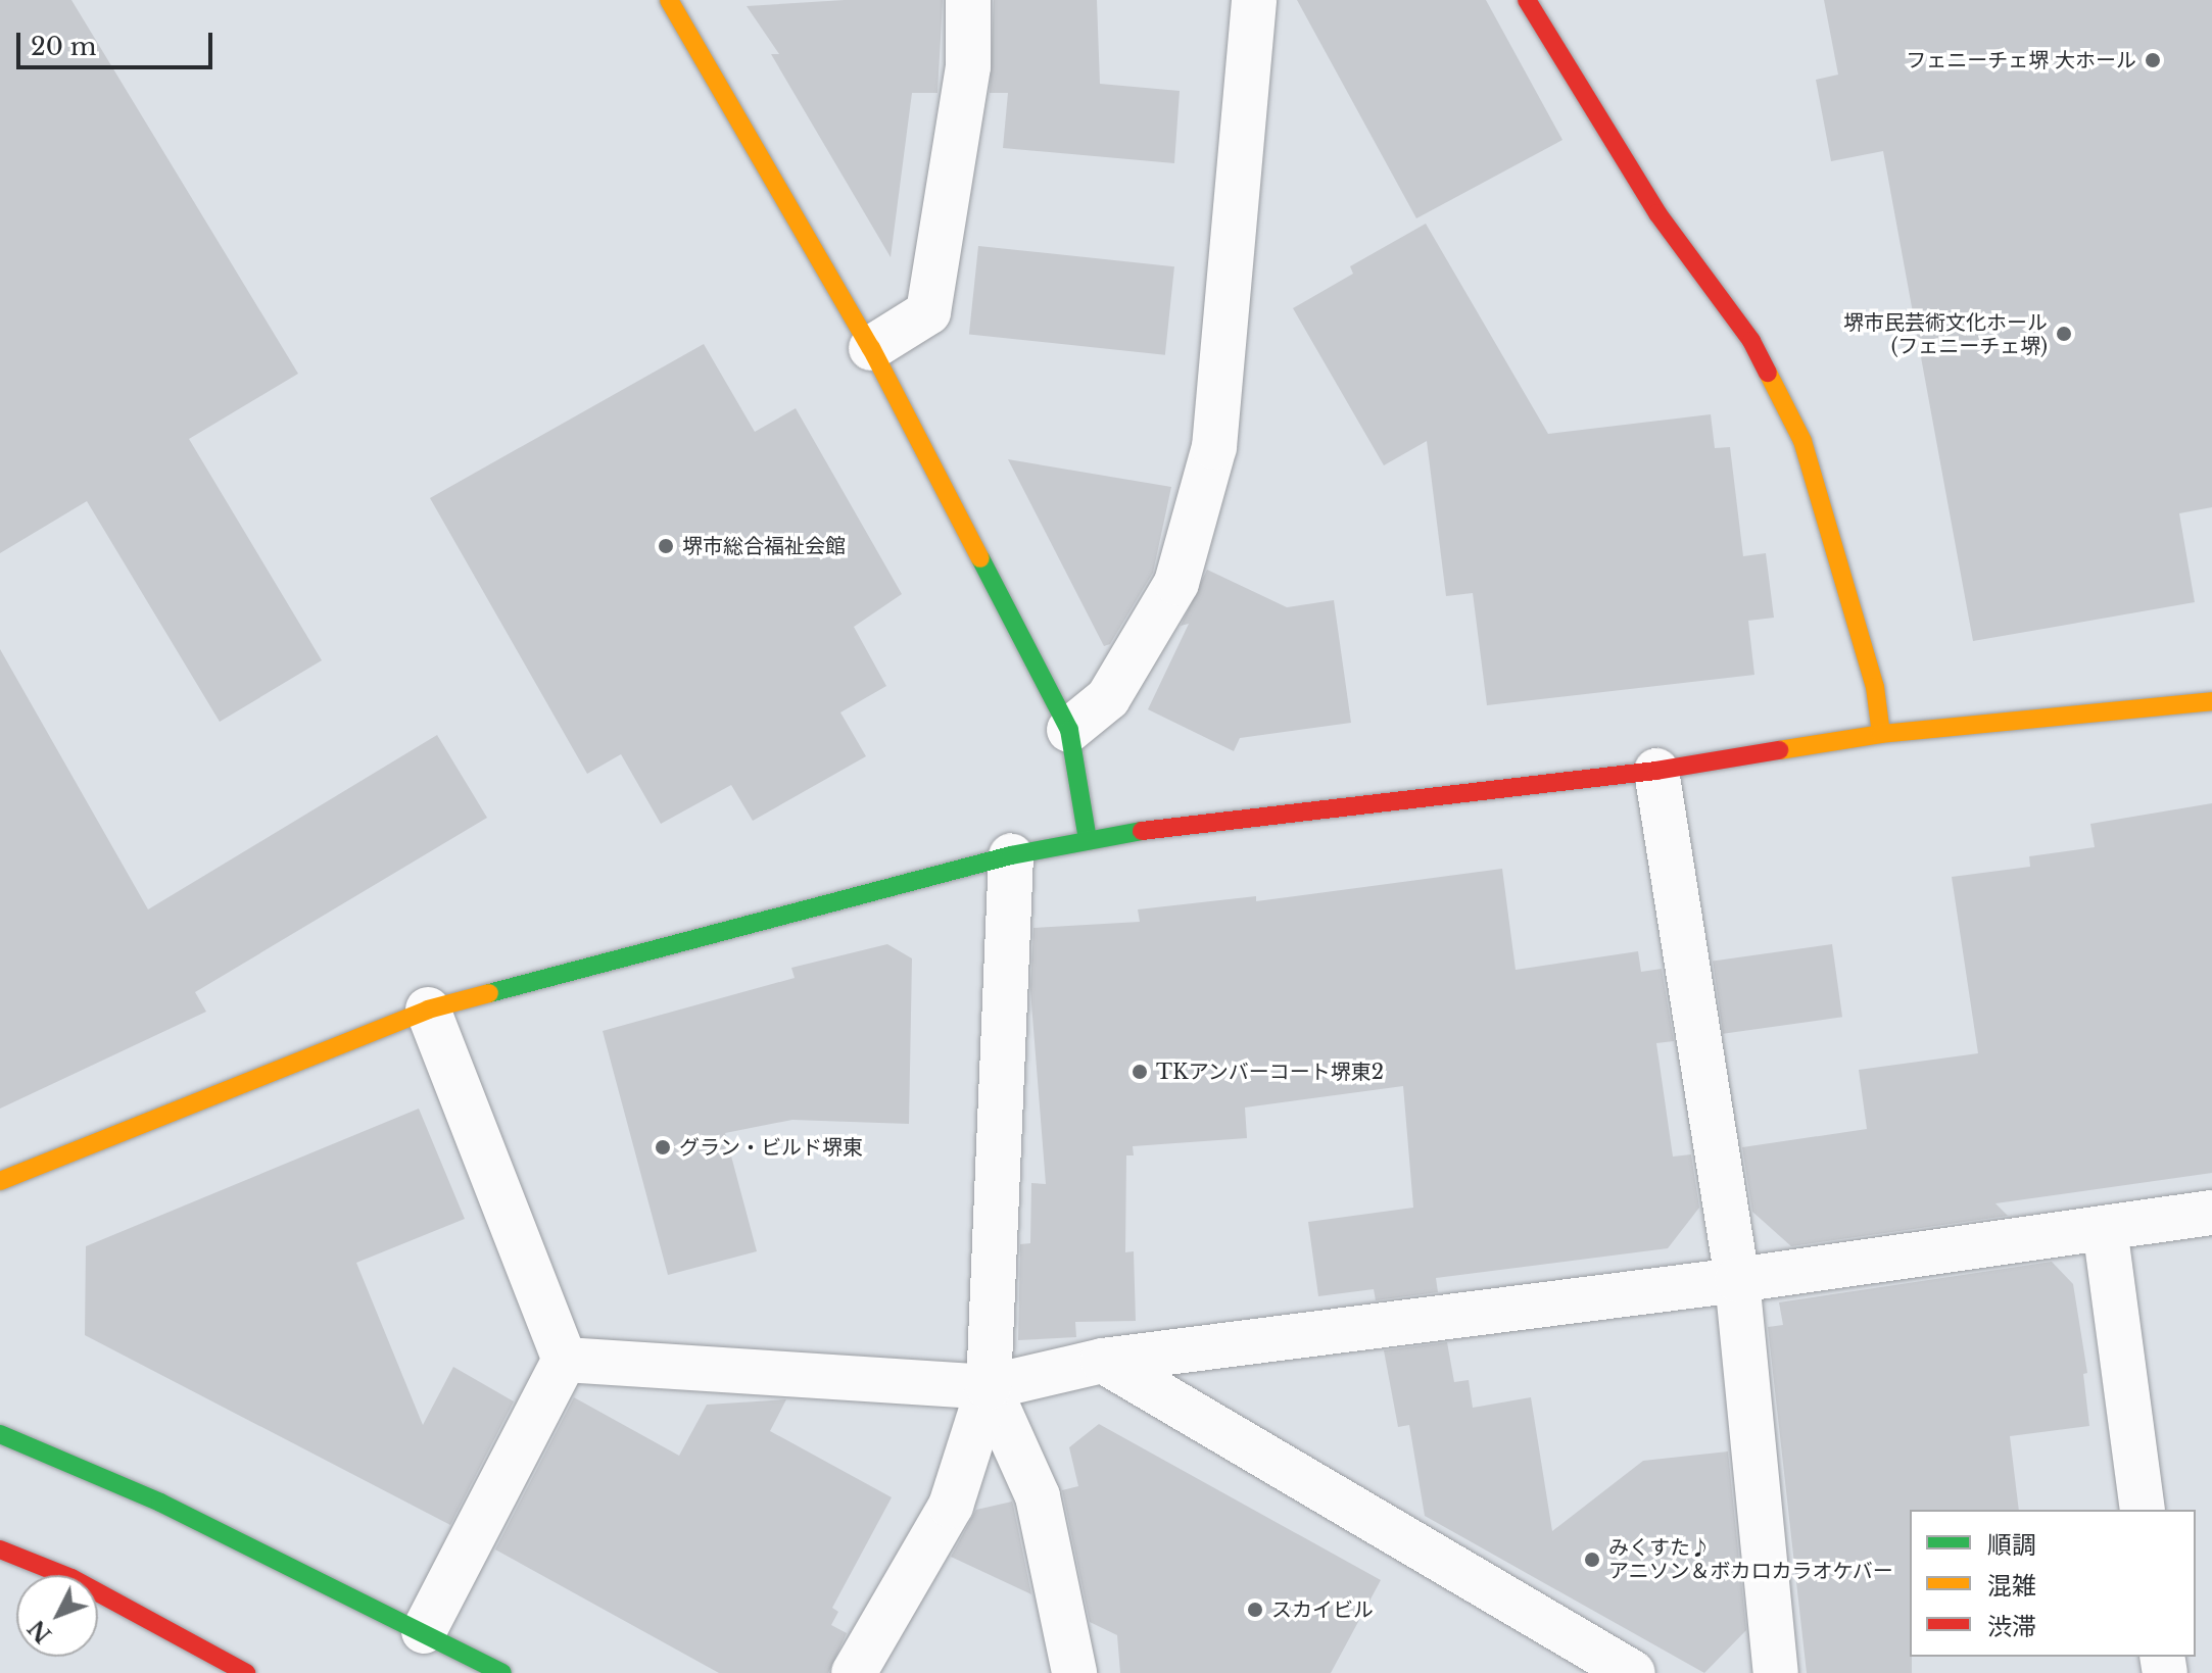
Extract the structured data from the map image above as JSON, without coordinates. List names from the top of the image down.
{
  "places": [
    "フェニーチェ堺 大ホール",
    "堺市民芸術文化ホール (フェニーチェ堺)",
    "堺市総合福祉会館",
    "TKアンバーコート堺東2",
    "グラン・ビルド堺東",
    "みくすた♪ アニソン＆ボカロカラオケバー",
    "スカイビル"
  ],
  "legend": ["順調", "混雑", "渋滞"],
  "scale_bar": "20 m",
  "north": "bottom left"
}
